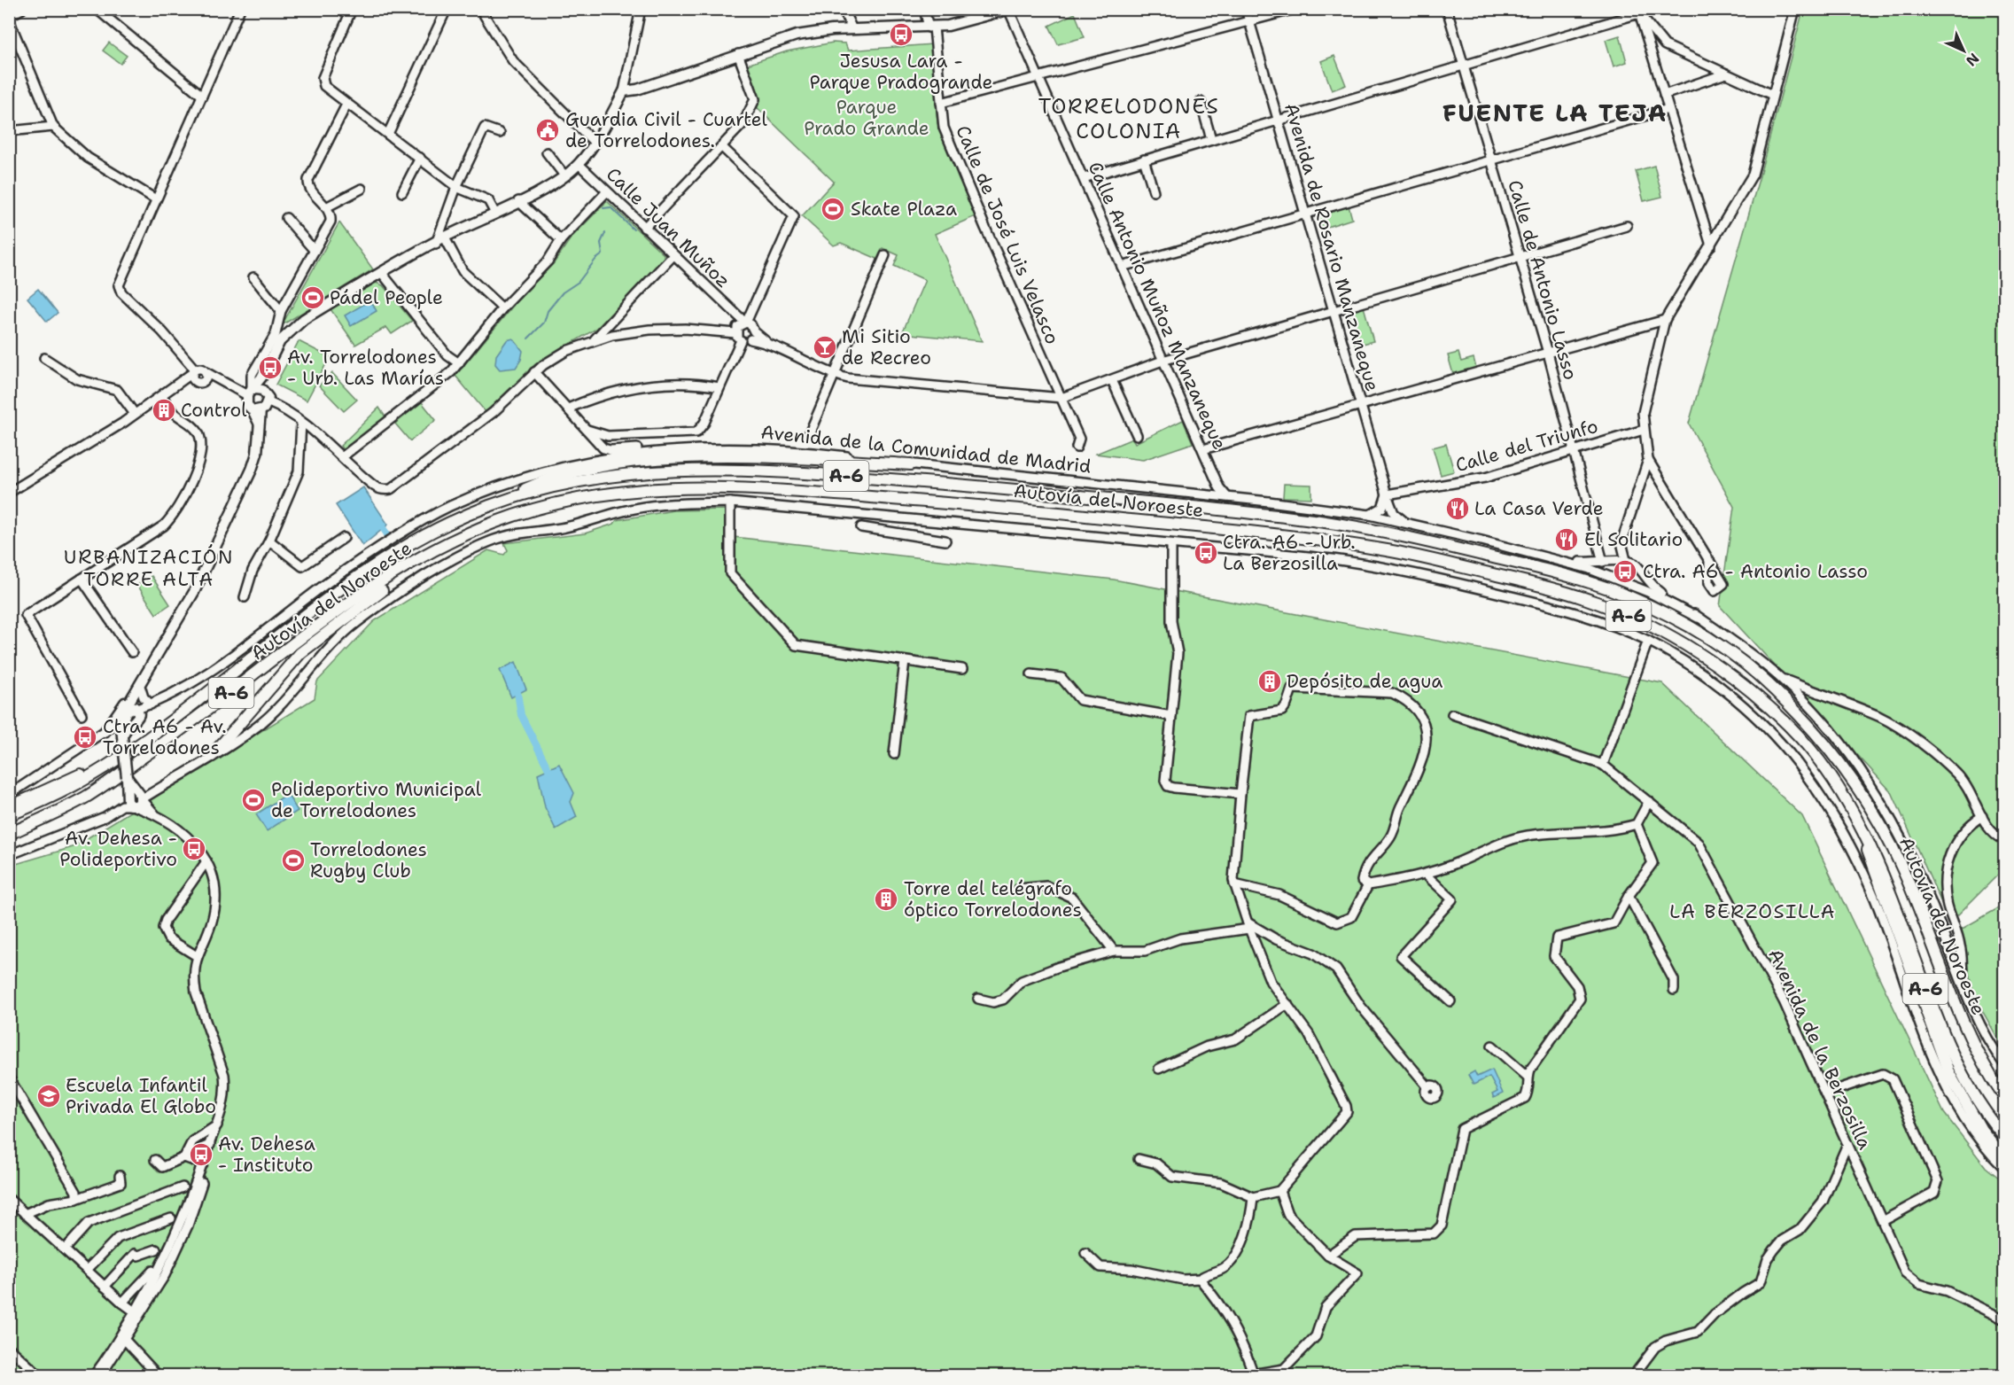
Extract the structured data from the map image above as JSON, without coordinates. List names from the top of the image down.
{
  "streets": {
    "highway": ["A-6", "Autovía del Noroeste"],
    "street": [
      "Calle Juan Muñoz",
      "Calle de José Luis Velasco",
      "Avenida de Rosario Manzaneque",
      "Calle de Antonio Lasso",
      "Calle Antonio Muñoz Manzaneque",
      "Calle del Triunfo",
      "Avenida de la Comunidad de Madrid",
      "Avenida de la Berzosilla"
    ]
  },
  "crossings": [
    ["Avenida de Rosario Manzaneque", "Calle del Triunfo"],
    ["Avenida de Rosario Manzaneque", "Avenida de la Comunidad de Madrid"],
    ["Calle de Antonio Lasso", "Calle del Triunfo"],
    ["Calle Antonio Muñoz Manzaneque", "Avenida de la Comunidad de Madrid"]
  ],
  "districts": [
    "TORRELODONES COLONIA",
    "FUENTE LA TEJA",
    "URBANIZACIÓN TORRE ALTA",
    "LA BERZOSILLA"
  ],
  "parks": ["Parque Prado Grande"],
  "places": {
    "bus stop": [
      "Jesusa Lara - Parque Pradogrande",
      "Av. Torrelodones - Urb. Las Marías",
      "Ctra. A6 - Urb. La Berzosilla",
      "Ctra. A6 - Antonio Lasso",
      "Ctra. A6 - Av. Torrelodones",
      "Av. Dehesa - Polideportivo",
      "Av. Dehesa - Instituto"
    ],
    "public building": ["Guardia Civil - Cuartel de Torrelodones."],
    "sports": [
      "Skate Plaza",
      "Pádel People",
      "Polideportivo Municipal de Torrelodones",
      "Torrelodones Rugby Club"
    ],
    "bar": ["Mi Sitio de Recreo"],
    "building": ["Control", "Depósito de agua", "Torre del telégrafo óptico Torrelodones"],
    "restaurant": ["La Casa Verde", "El Solitario"],
    "school or university": ["Escuela Infantil Privada El Globo"]
  },
  "north": "bottom right"
}
